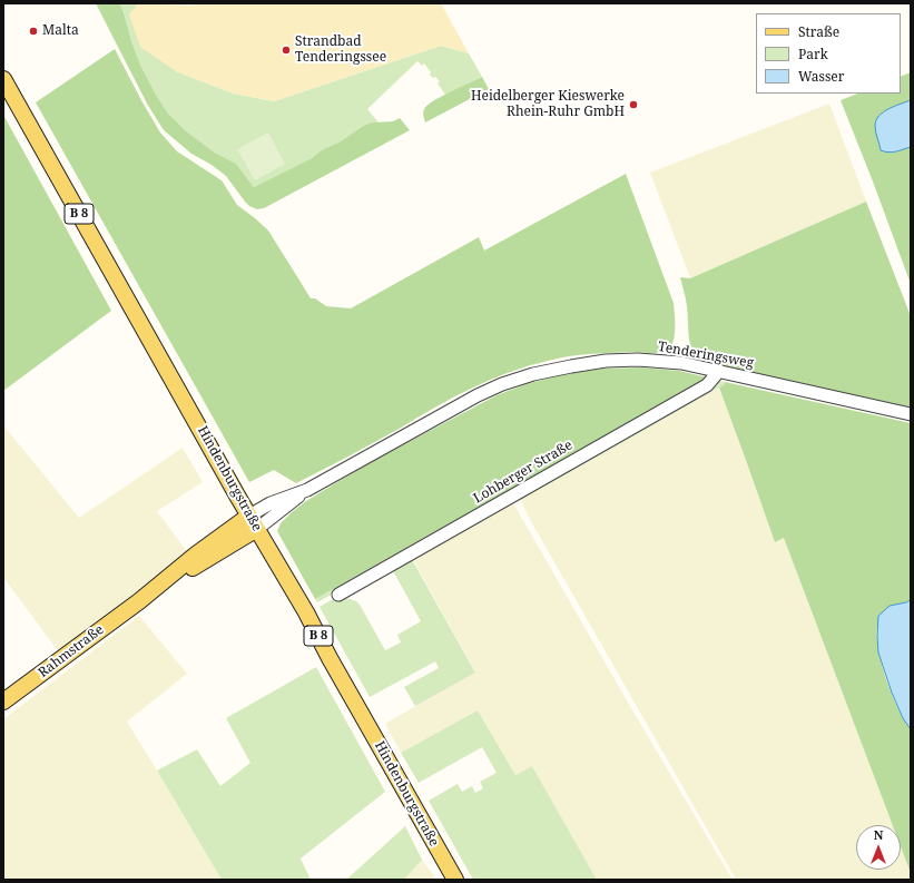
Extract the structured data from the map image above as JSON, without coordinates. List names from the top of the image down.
{
  "streets": {
    "main road": ["B 8", "Hindenburgstraße", "Rahmstraße"],
    "street": ["Tenderingsweg", "Lohberger Straße"]
  },
  "crossings": [
    ["Tenderingsweg", "Lohberger Straße"],
    ["Tenderingsweg", "Hindenburgstraße"],
    ["Tenderingsweg", "Rahmstraße"],
    ["Hindenburgstraße", "Rahmstraße"]
  ],
  "places": ["Malta", "Strandbad Tenderingssee", "Heidelberger Kieswerke Rhein-Ruhr GmbH"],
  "legend": ["Straße", "Park", "Wasser"],
  "north": "top"
}
